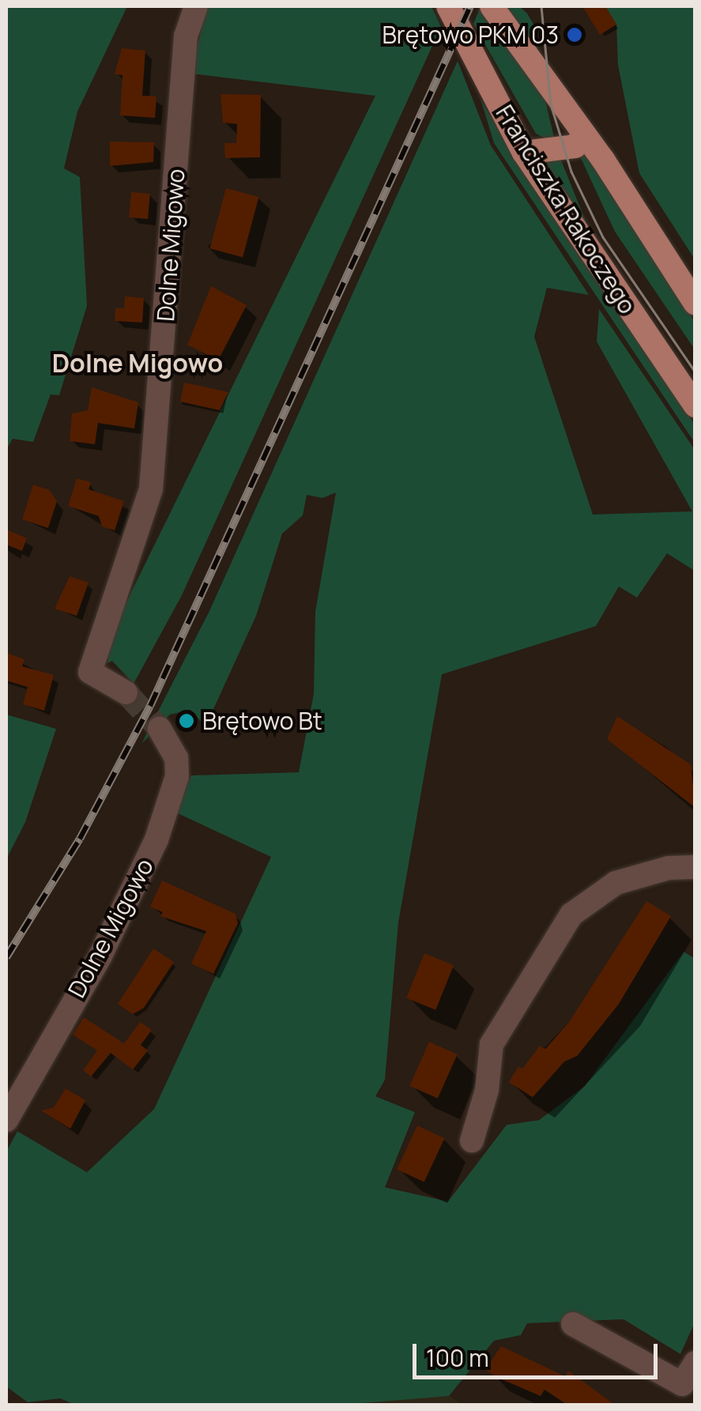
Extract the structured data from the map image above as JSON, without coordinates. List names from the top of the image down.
{
  "streets": {
    "main road": ["Franciszka Rakoczego"],
    "street": ["Dolne Migowo"]
  },
  "districts": ["Dolne Migowo"],
  "places": ["Brętowo PKM 03", "Brętowo Bt"],
  "scale_bar": "100 m"
}
